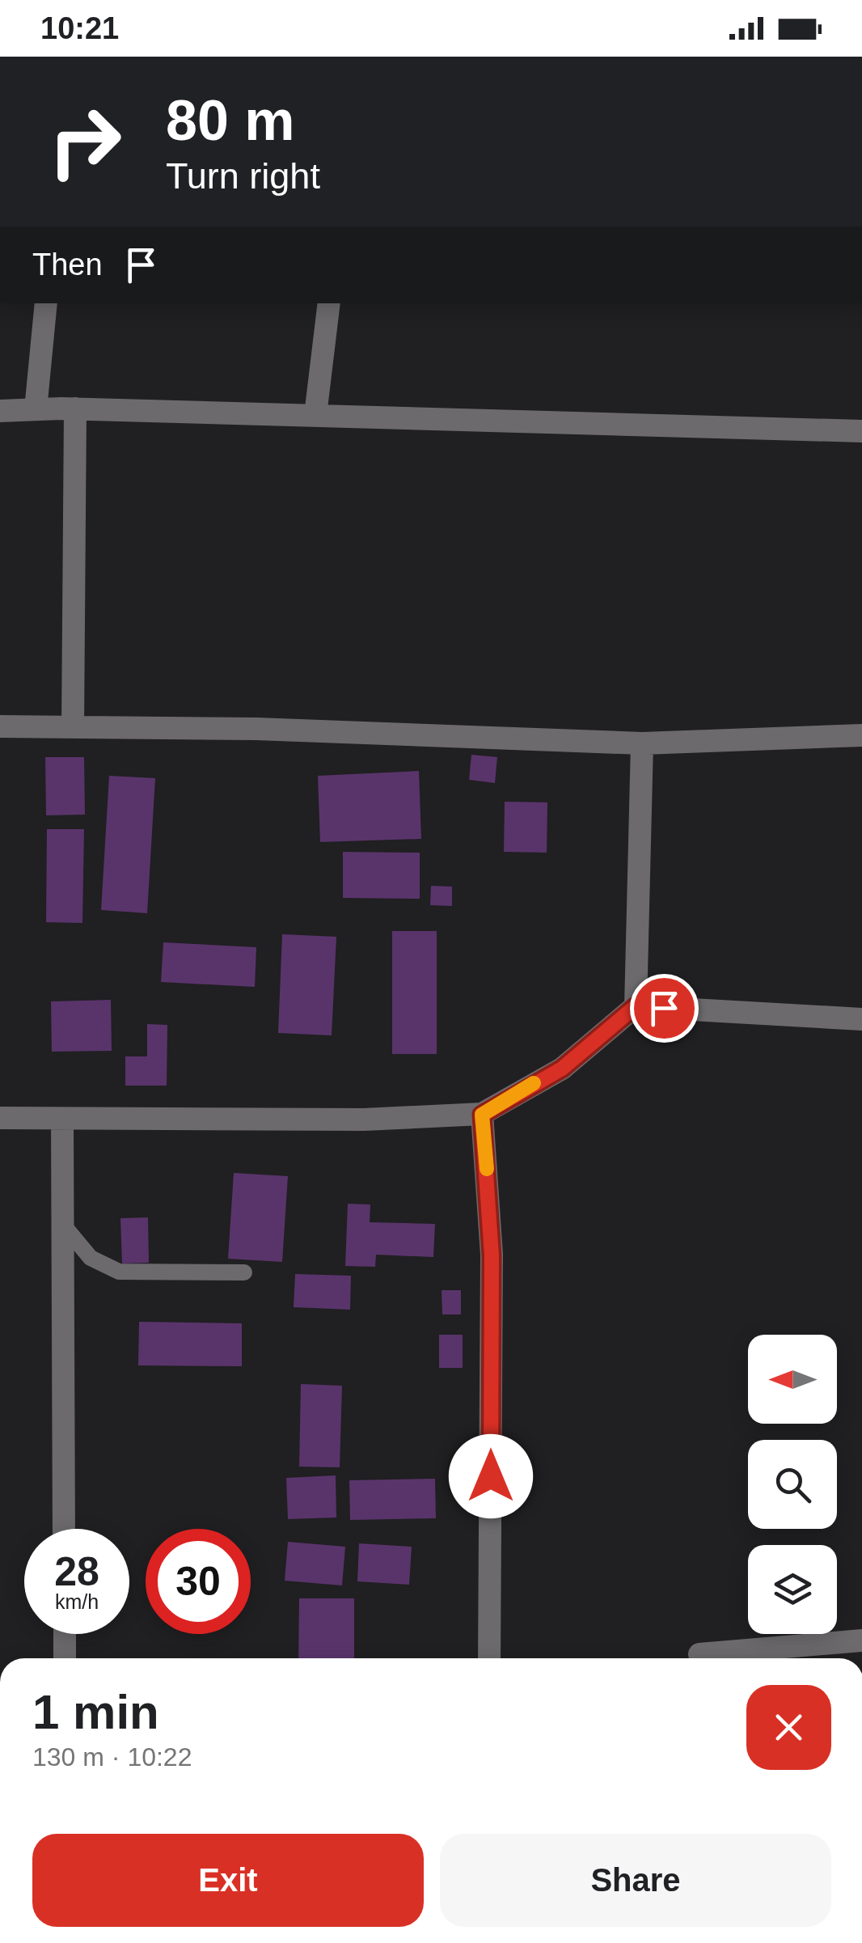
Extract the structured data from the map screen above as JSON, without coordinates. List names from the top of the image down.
{
  "north": "left",
  "page": {
    "status": "10:21",
    "turn": ["80 m", "Turn right"],
    "then": "Then",
    "speed": "28 km/h",
    "limit": "30",
    "heading": ["1 min", "130 m · 10:22"],
    "buttons": ["Exit", "Share"]
  }
}
